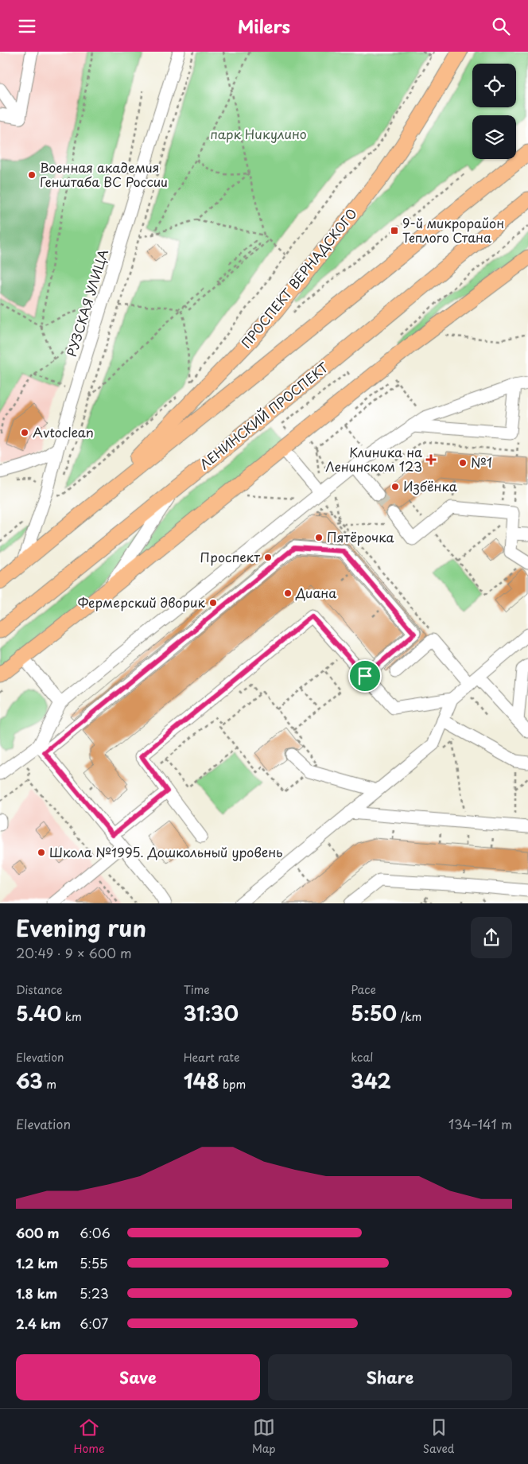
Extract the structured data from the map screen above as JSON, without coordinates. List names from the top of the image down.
{
  "streets": {
    "main road": ["ПРОСПЕКТ ВЕРНАДСКОГО", "ЛЕНИНСКИЙ ПРОСПЕКТ"],
    "street": ["РУЗСКАЯ УЛИЦА"]
  },
  "parks": ["парк Никулино"],
  "places": {
    "other": [
      "Военная академия Генштаба ВС России",
      "Avtoclean",
      "№1",
      "Избёнка",
      "Пятёрочка",
      "Проспект",
      "Диана",
      "Фермерский дворик",
      "Школа №1995. Дошкольный уровень"
    ],
    "transit": ["9-й микрорайон Теплого Стана"],
    "health": ["Клиника на Ленинском 123"]
  },
  "page": {
    "header": "Milers",
    "heading": ["Evening run", "20:49 · 9 × 600 m"],
    "stats": [
      ["Distance", "5.40 km"],
      ["Time", "31:30"],
      ["Pace", "5:50 /km"],
      ["Elevation", "63 m"],
      ["Heart rate", "148 bpm"],
      ["kcal", "342"]
    ],
    "chart": ["Elevation", "134–141 m"],
    "list": [
      {
        "name": "600 m",
        "note": "6:06"
      },
      {
        "name": "1.2 km",
        "note": "5:55"
      },
      {
        "name": "1.8 km",
        "note": "5:23"
      },
      {
        "name": "2.4 km",
        "note": "6:07"
      }
    ],
    "buttons": ["Save", "Share"],
    "tabs": ["Home", "Map", "Saved"]
  }
}
